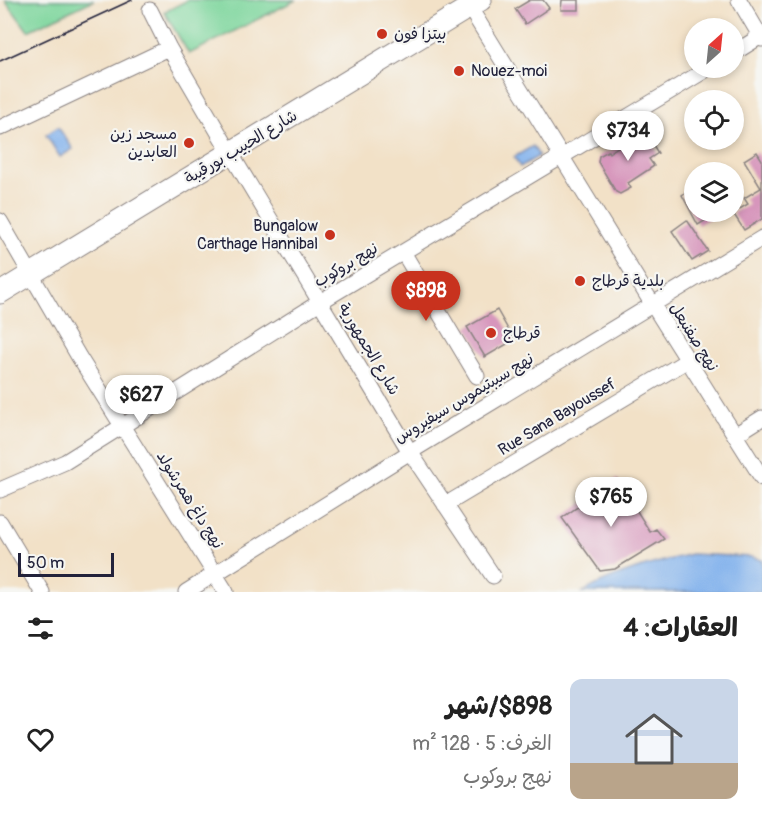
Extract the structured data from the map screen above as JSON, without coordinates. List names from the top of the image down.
{
  "streets": {
    "main road": ["شارع الحبيب بورقيبة"],
    "street": [
      "نهج بروكوب",
      "نهج صفنبعل",
      "شارع الجمهورية",
      "نهج سيبتيموس سيفيروس",
      "Rue Sana Bayoussef",
      "نهج داغ همرشولد"
    ]
  },
  "crossings": [
    ["شارع الحبيب بورقيبة", "نهج صفنبعل"],
    ["شارع الحبيب بورقيبة", "شارع الجمهورية"],
    ["شارع الحبيب بورقيبة", "نهج داغ همرشولد"],
    ["نهج بروكوب", "نهج صفنبعل"],
    ["نهج بروكوب", "شارع الجمهورية"],
    ["نهج بروكوب", "نهج داغ همرشولد"],
    ["نهج صفنبعل", "نهج سيبتيموس سيفيروس"],
    ["نهج صفنبعل", "Rue Sana Bayoussef"],
    ["شارع الجمهورية", "نهج سيبتيموس سيفيروس"],
    ["شارع الجمهورية", "Rue Sana Bayoussef"],
    ["نهج سيبتيموس سيفيروس", "نهج داغ همرشولد"]
  ],
  "places": [
    "بيتزا فون",
    "Nouez-moi",
    "مسجد زين العابدين",
    "Bungalow Carthage Hannibal",
    "بلدية قرطاج",
    "قرطاج"
  ],
  "scale_bar": "50 m",
  "north": "top right",
  "page": {
    "price": [
      "$734",
      "$898",
      "$627",
      "$765"
    ],
    "scale": "50 m",
    "heading": "العقارات: 4",
    "list": [
      {
        "name": "$898/شهر",
        "note": "الغرف: 5 · 128 m² · نهج بروكوب"
      }
    ]
  }
}
